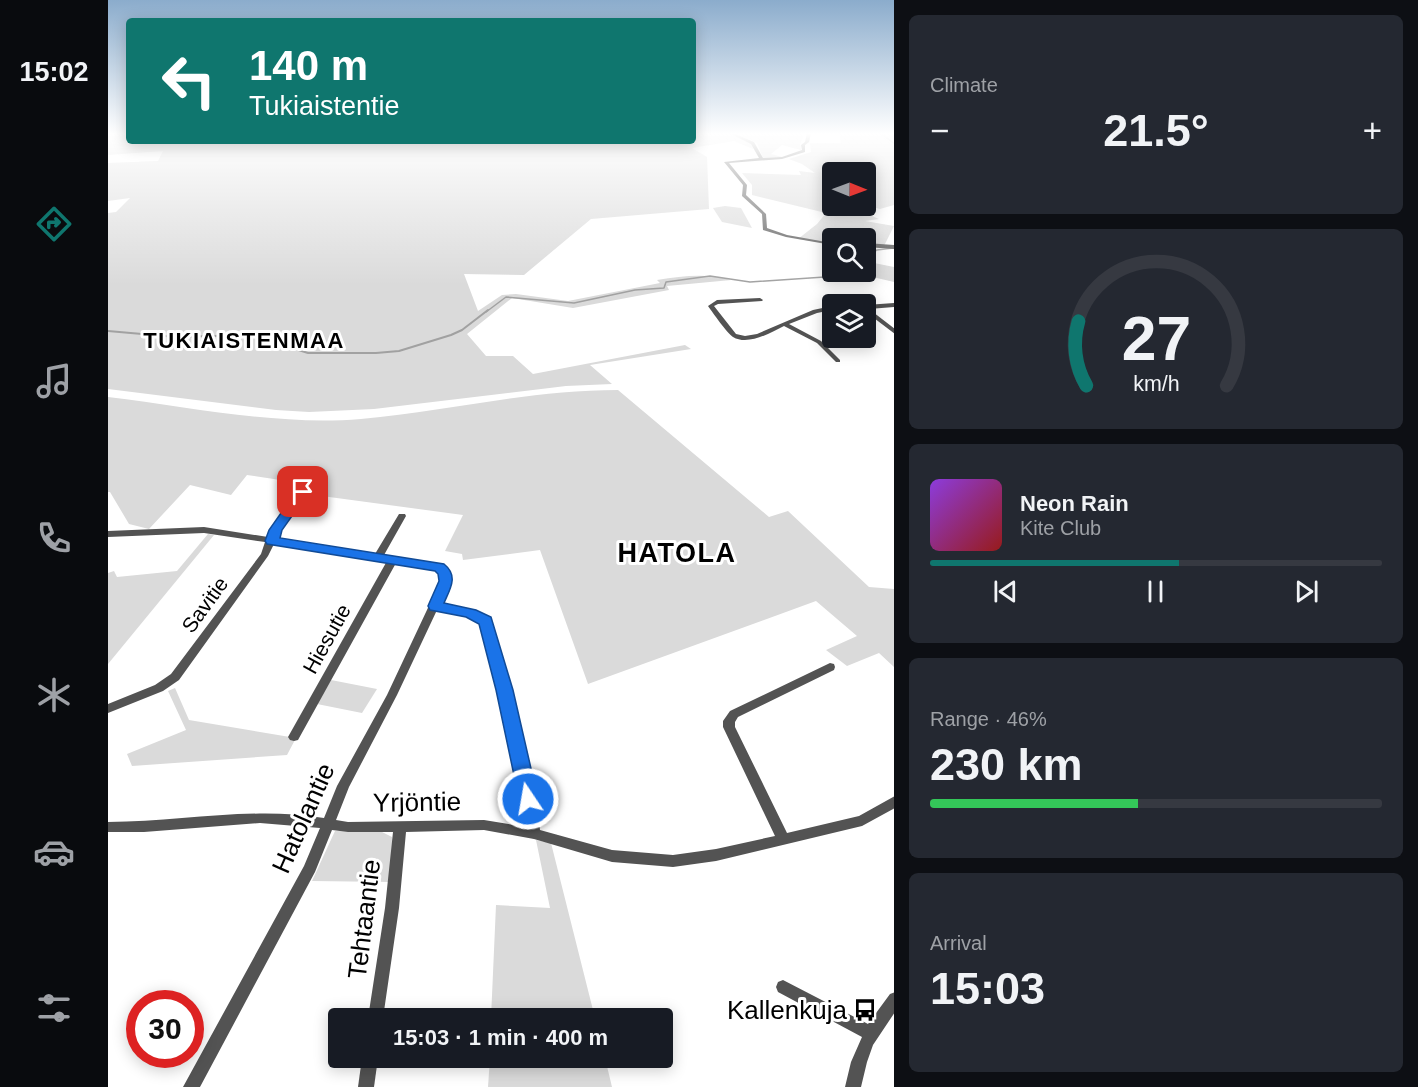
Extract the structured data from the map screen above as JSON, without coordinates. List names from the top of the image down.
{
  "streets": {
    "street": [
      "Savitie",
      "Hiesutie",
      "Yrjöntie",
      "Hatolantie",
      "Tehtaantie"
    ]
  },
  "crossings": [
    ["Hiesutie", "Hatolantie"],
    ["Yrjöntie", "Hatolantie"],
    ["Yrjöntie", "Tehtaantie"]
  ],
  "districts": ["TUKIAISTENMAA", "HATOLA"],
  "places": {
    "bus stop": ["Kallenkuja"]
  },
  "north": "right",
  "page": {
    "tabs": "15:02",
    "tile": [
      "Climate",
      ["Range · 46%", "230 km"],
      ["Arrival", "15:03"]
    ],
    "turn": ["140 m", "Tukiaistentie"],
    "heat": ["−", "21.5°", "+"],
    "song": ["Neon Rain", "Kite Club"],
    "limit": "30",
    "trip": "15:03 · 1 min · 400 m",
    "gauge": ["27", "km/h"]
  }
}
